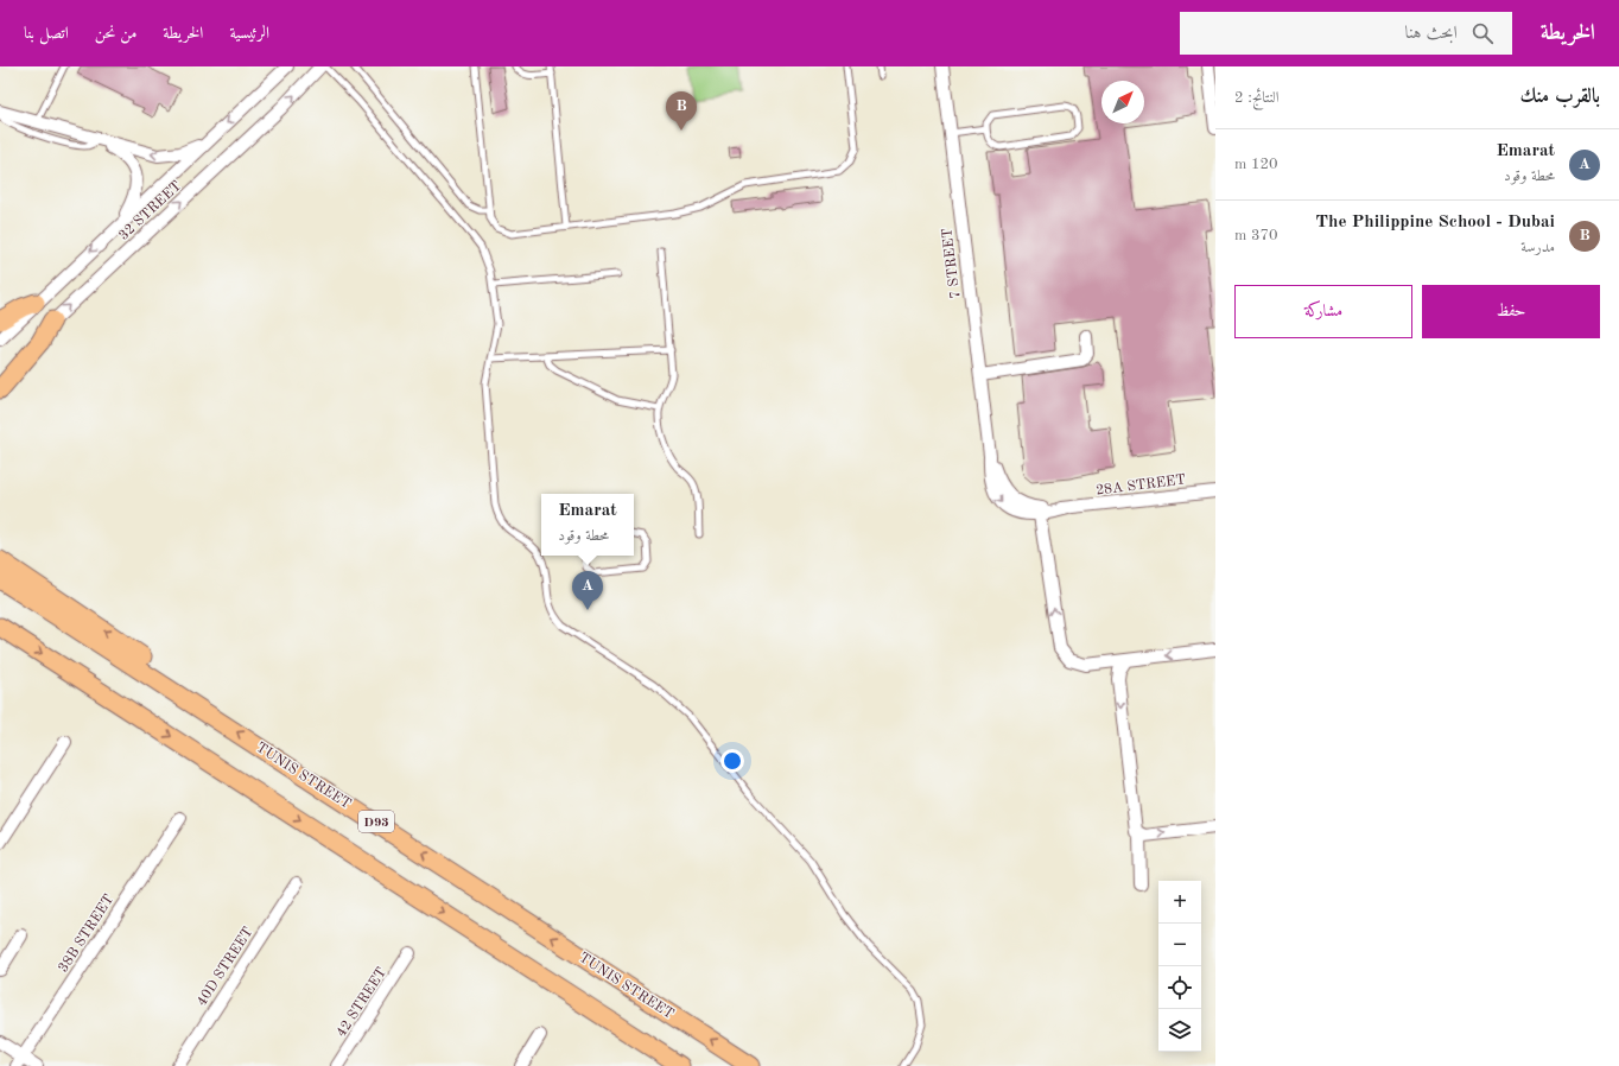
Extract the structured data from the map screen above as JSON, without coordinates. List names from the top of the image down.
{
  "streets": {
    "main road": ["TUNIS STREET", "D93"],
    "street": [
      "32 STREET",
      "7 STREET",
      "28A STREET",
      "38B STREET",
      "40D STREET",
      "42 STREET"
    ]
  },
  "crossings": [
    ["7 STREET", "28A STREET"]
  ],
  "north": "top right",
  "page": {
    "header": "الخريطة",
    "search": "ابحث هنا",
    "nav": [
      "الرئيسية",
      "الخريطة",
      "من نحن",
      "اتصل بنا"
    ],
    "heading": ["بالقرب منك", "النتائج: 2"],
    "pins": ["B", "A"],
    "list": [
      {
        "mark": "A",
        "name": "Emarat",
        "note": "محطة وقود",
        "value": "120 m"
      },
      {
        "mark": "B",
        "name": "The Philippine School - Dubai",
        "note": "مدرسة",
        "value": "370 m"
      }
    ],
    "buttons": ["حفظ", "مشاركة"],
    "popup": ["Emarat", "محطة وقود"],
    "map_buttons": ["+", "−"]
  }
}
